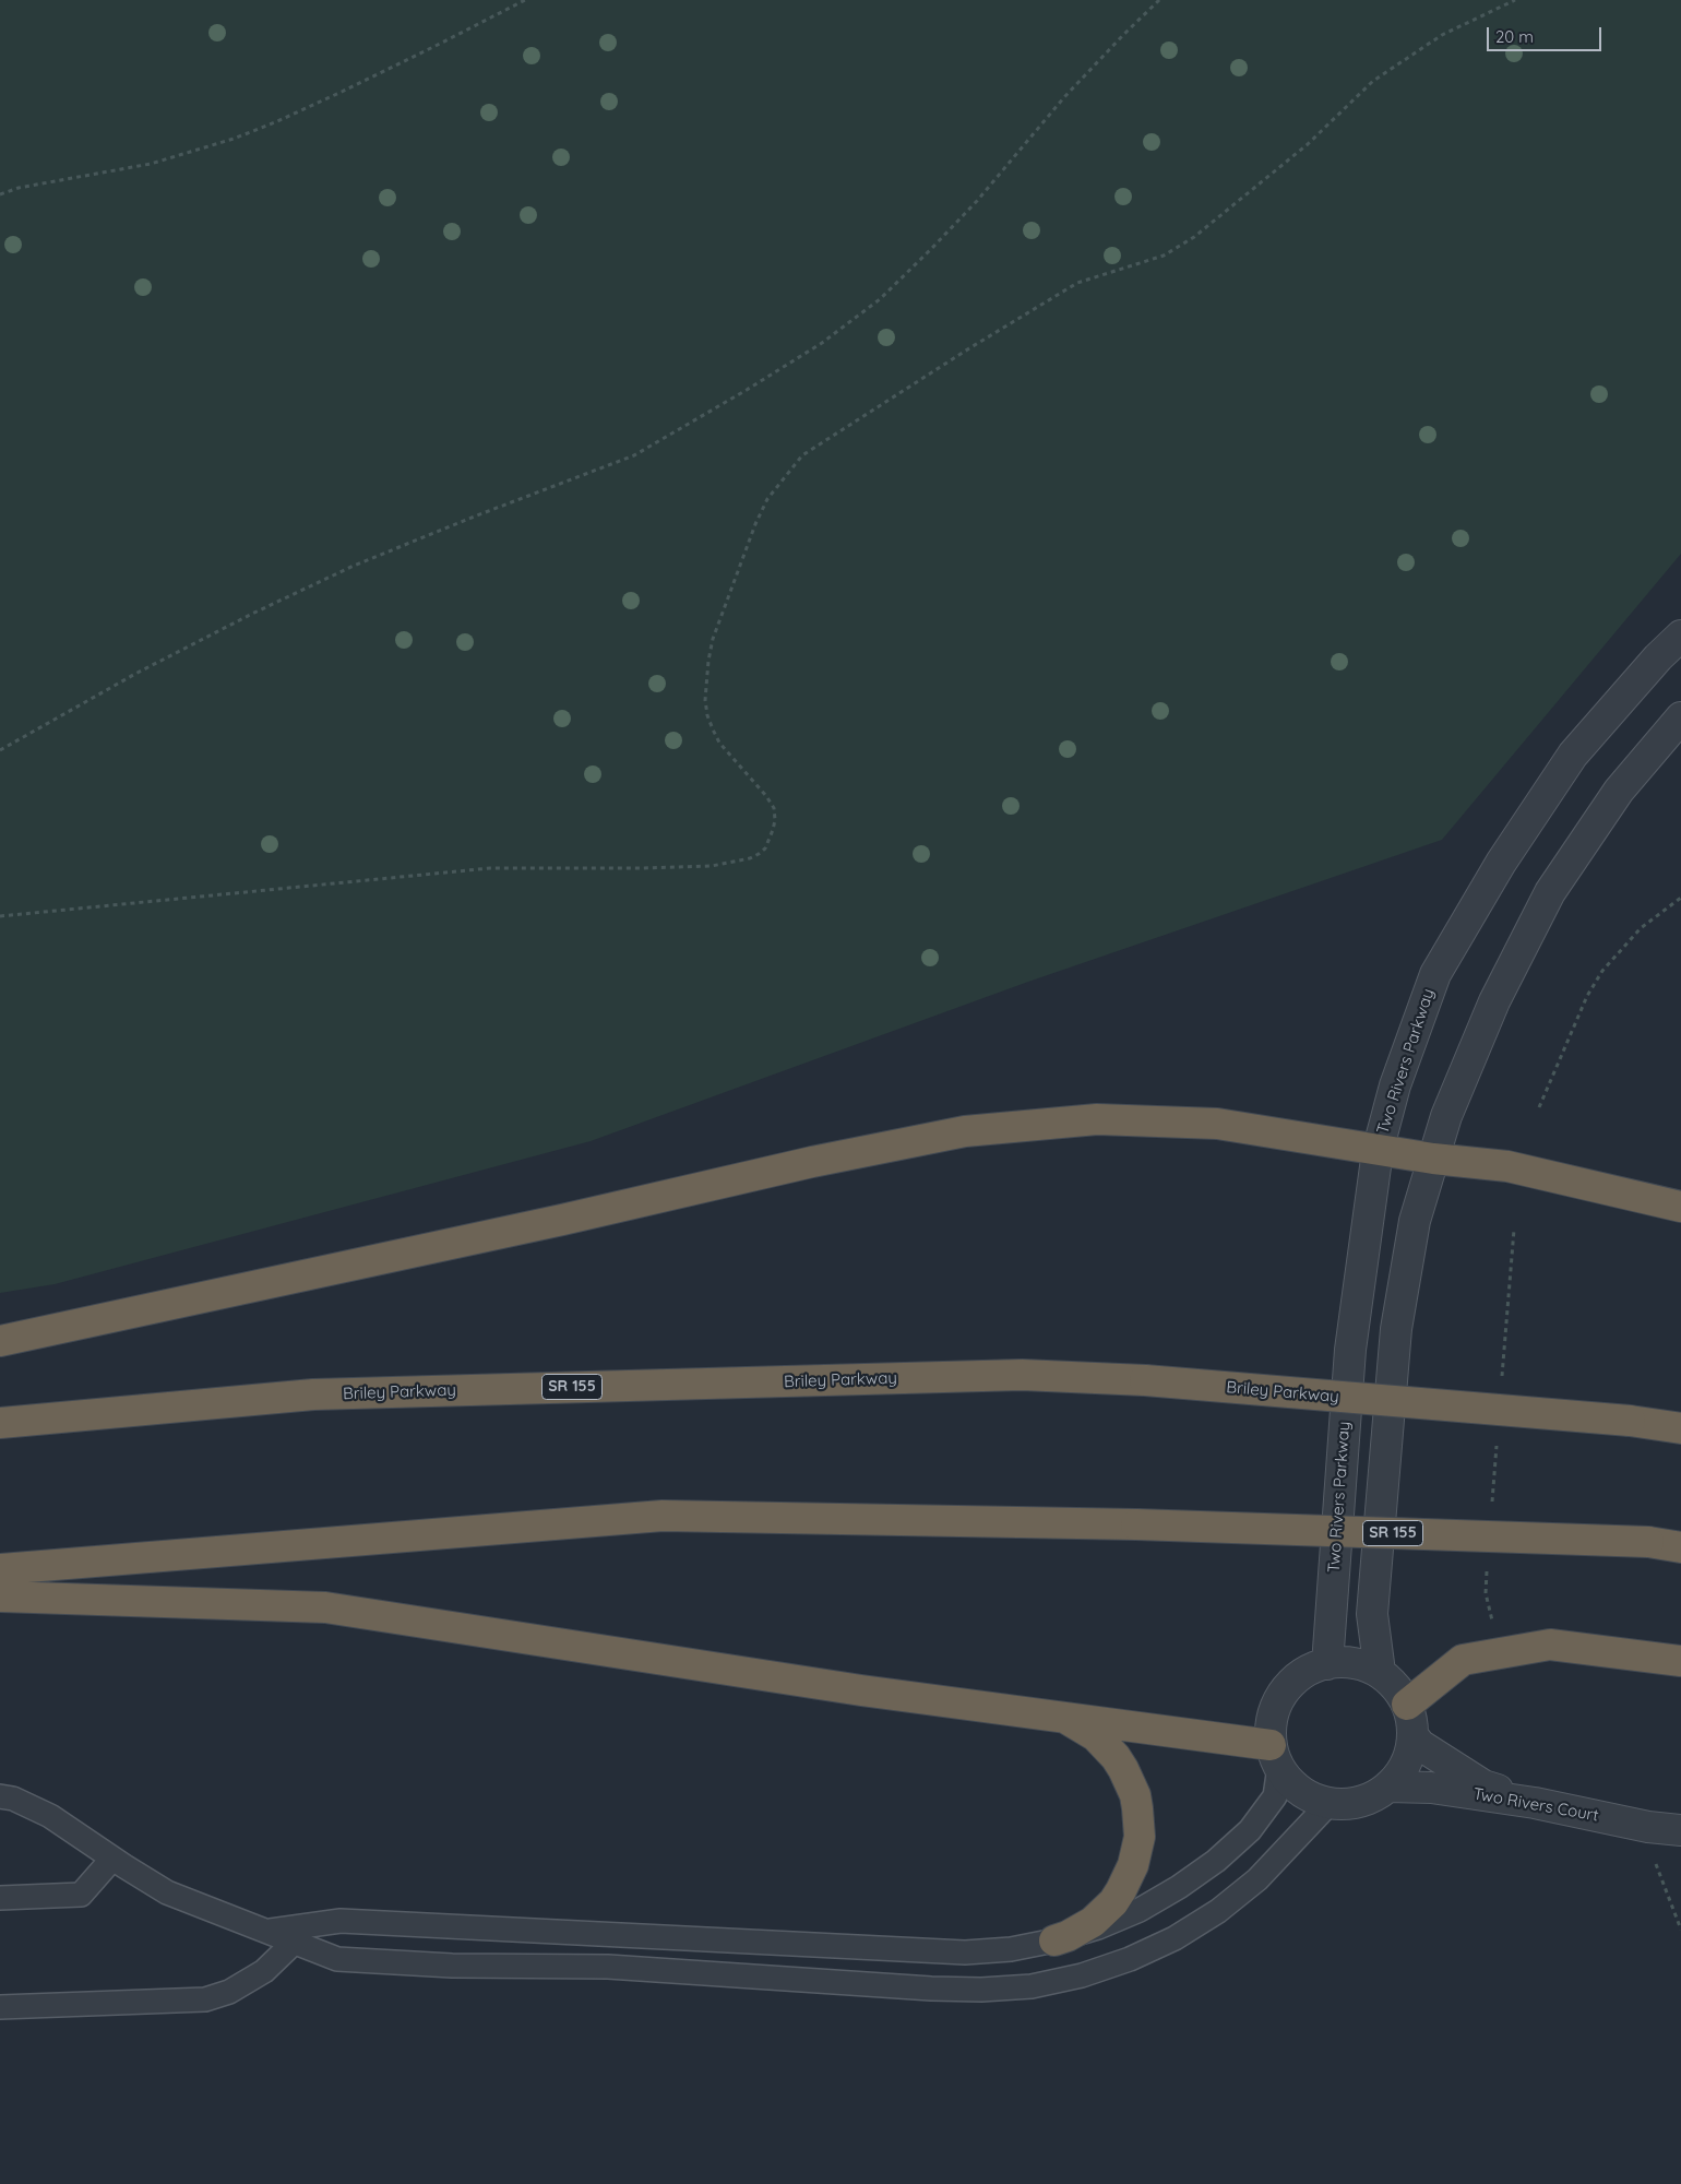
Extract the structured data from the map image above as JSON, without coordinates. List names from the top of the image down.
{
  "streets": {
    "highway": ["Briley Parkway", "SR 155"],
    "street": ["Two Rivers Parkway", "Two Rivers Court"]
  },
  "crossings": [
    ["Two Rivers Parkway", "Two Rivers Court"]
  ],
  "scale_bar": "20 m"
}
